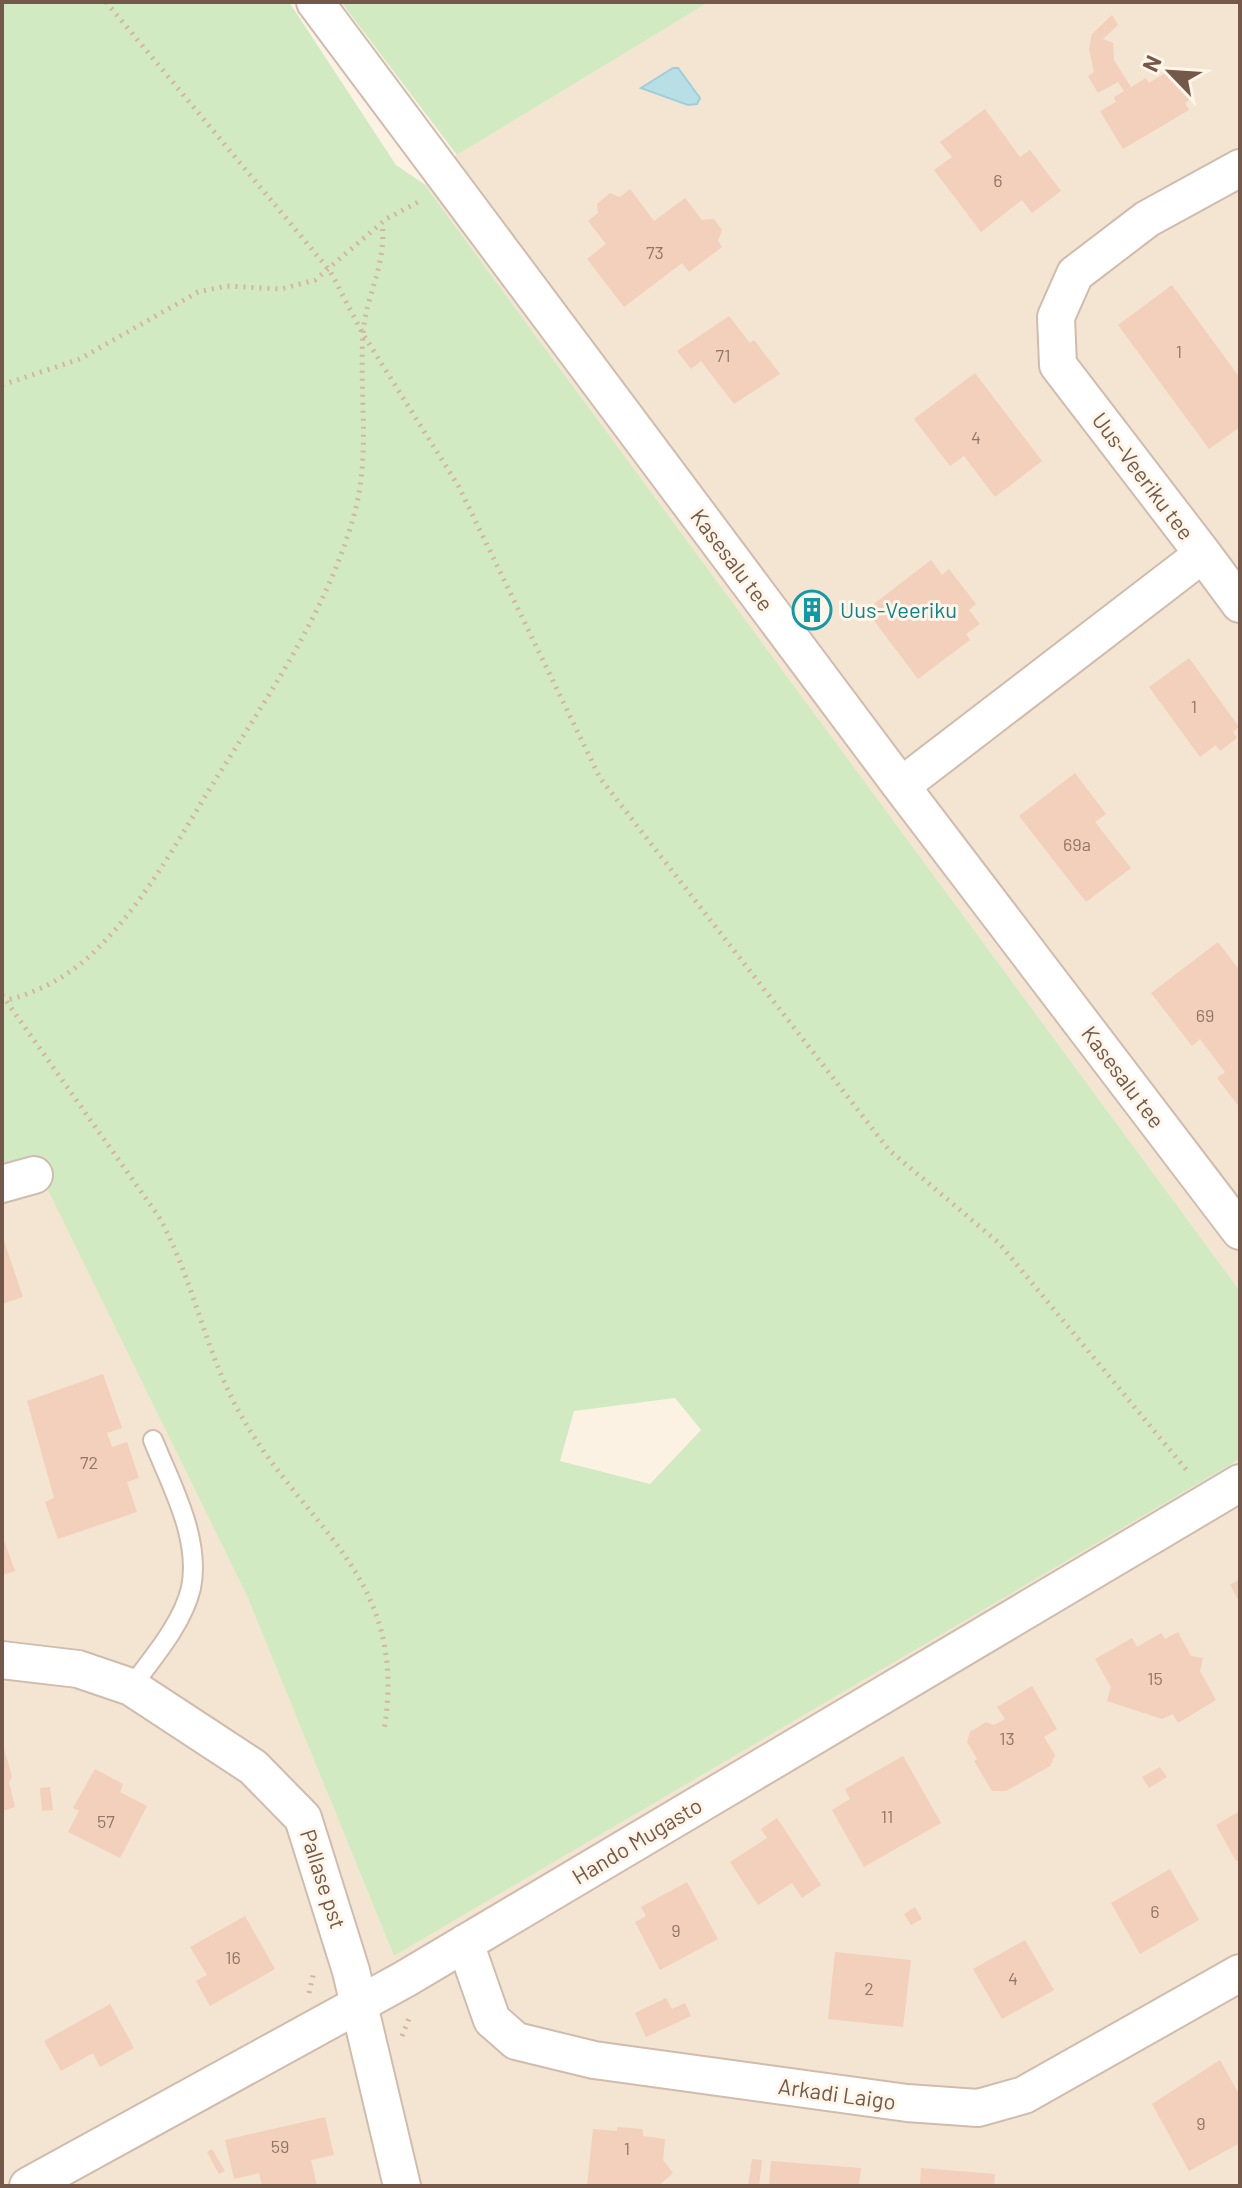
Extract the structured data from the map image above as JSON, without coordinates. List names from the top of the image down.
{
  "streets": {
    "street": [
      "Uus-Veeriku tee",
      "Kasesalu tee",
      "Hando Mugasto",
      "Pallase pst",
      "Arkadi Laigo"
    ]
  },
  "crossings": [
    ["Uus-Veeriku tee", "Kasesalu tee"],
    ["Hando Mugasto", "Pallase pst"],
    ["Hando Mugasto", "Arkadi Laigo"]
  ],
  "places": {
    "building": ["Uus-Veeriku"]
  },
  "house_numbers": [
    "6",
    "73",
    "1",
    "71",
    "4",
    "1",
    "69a",
    "69",
    "72",
    "15",
    "13",
    "11",
    "57",
    "6",
    "9",
    "16",
    "4",
    "2",
    "9",
    "59",
    "1"
  ],
  "north": "top left"
}
